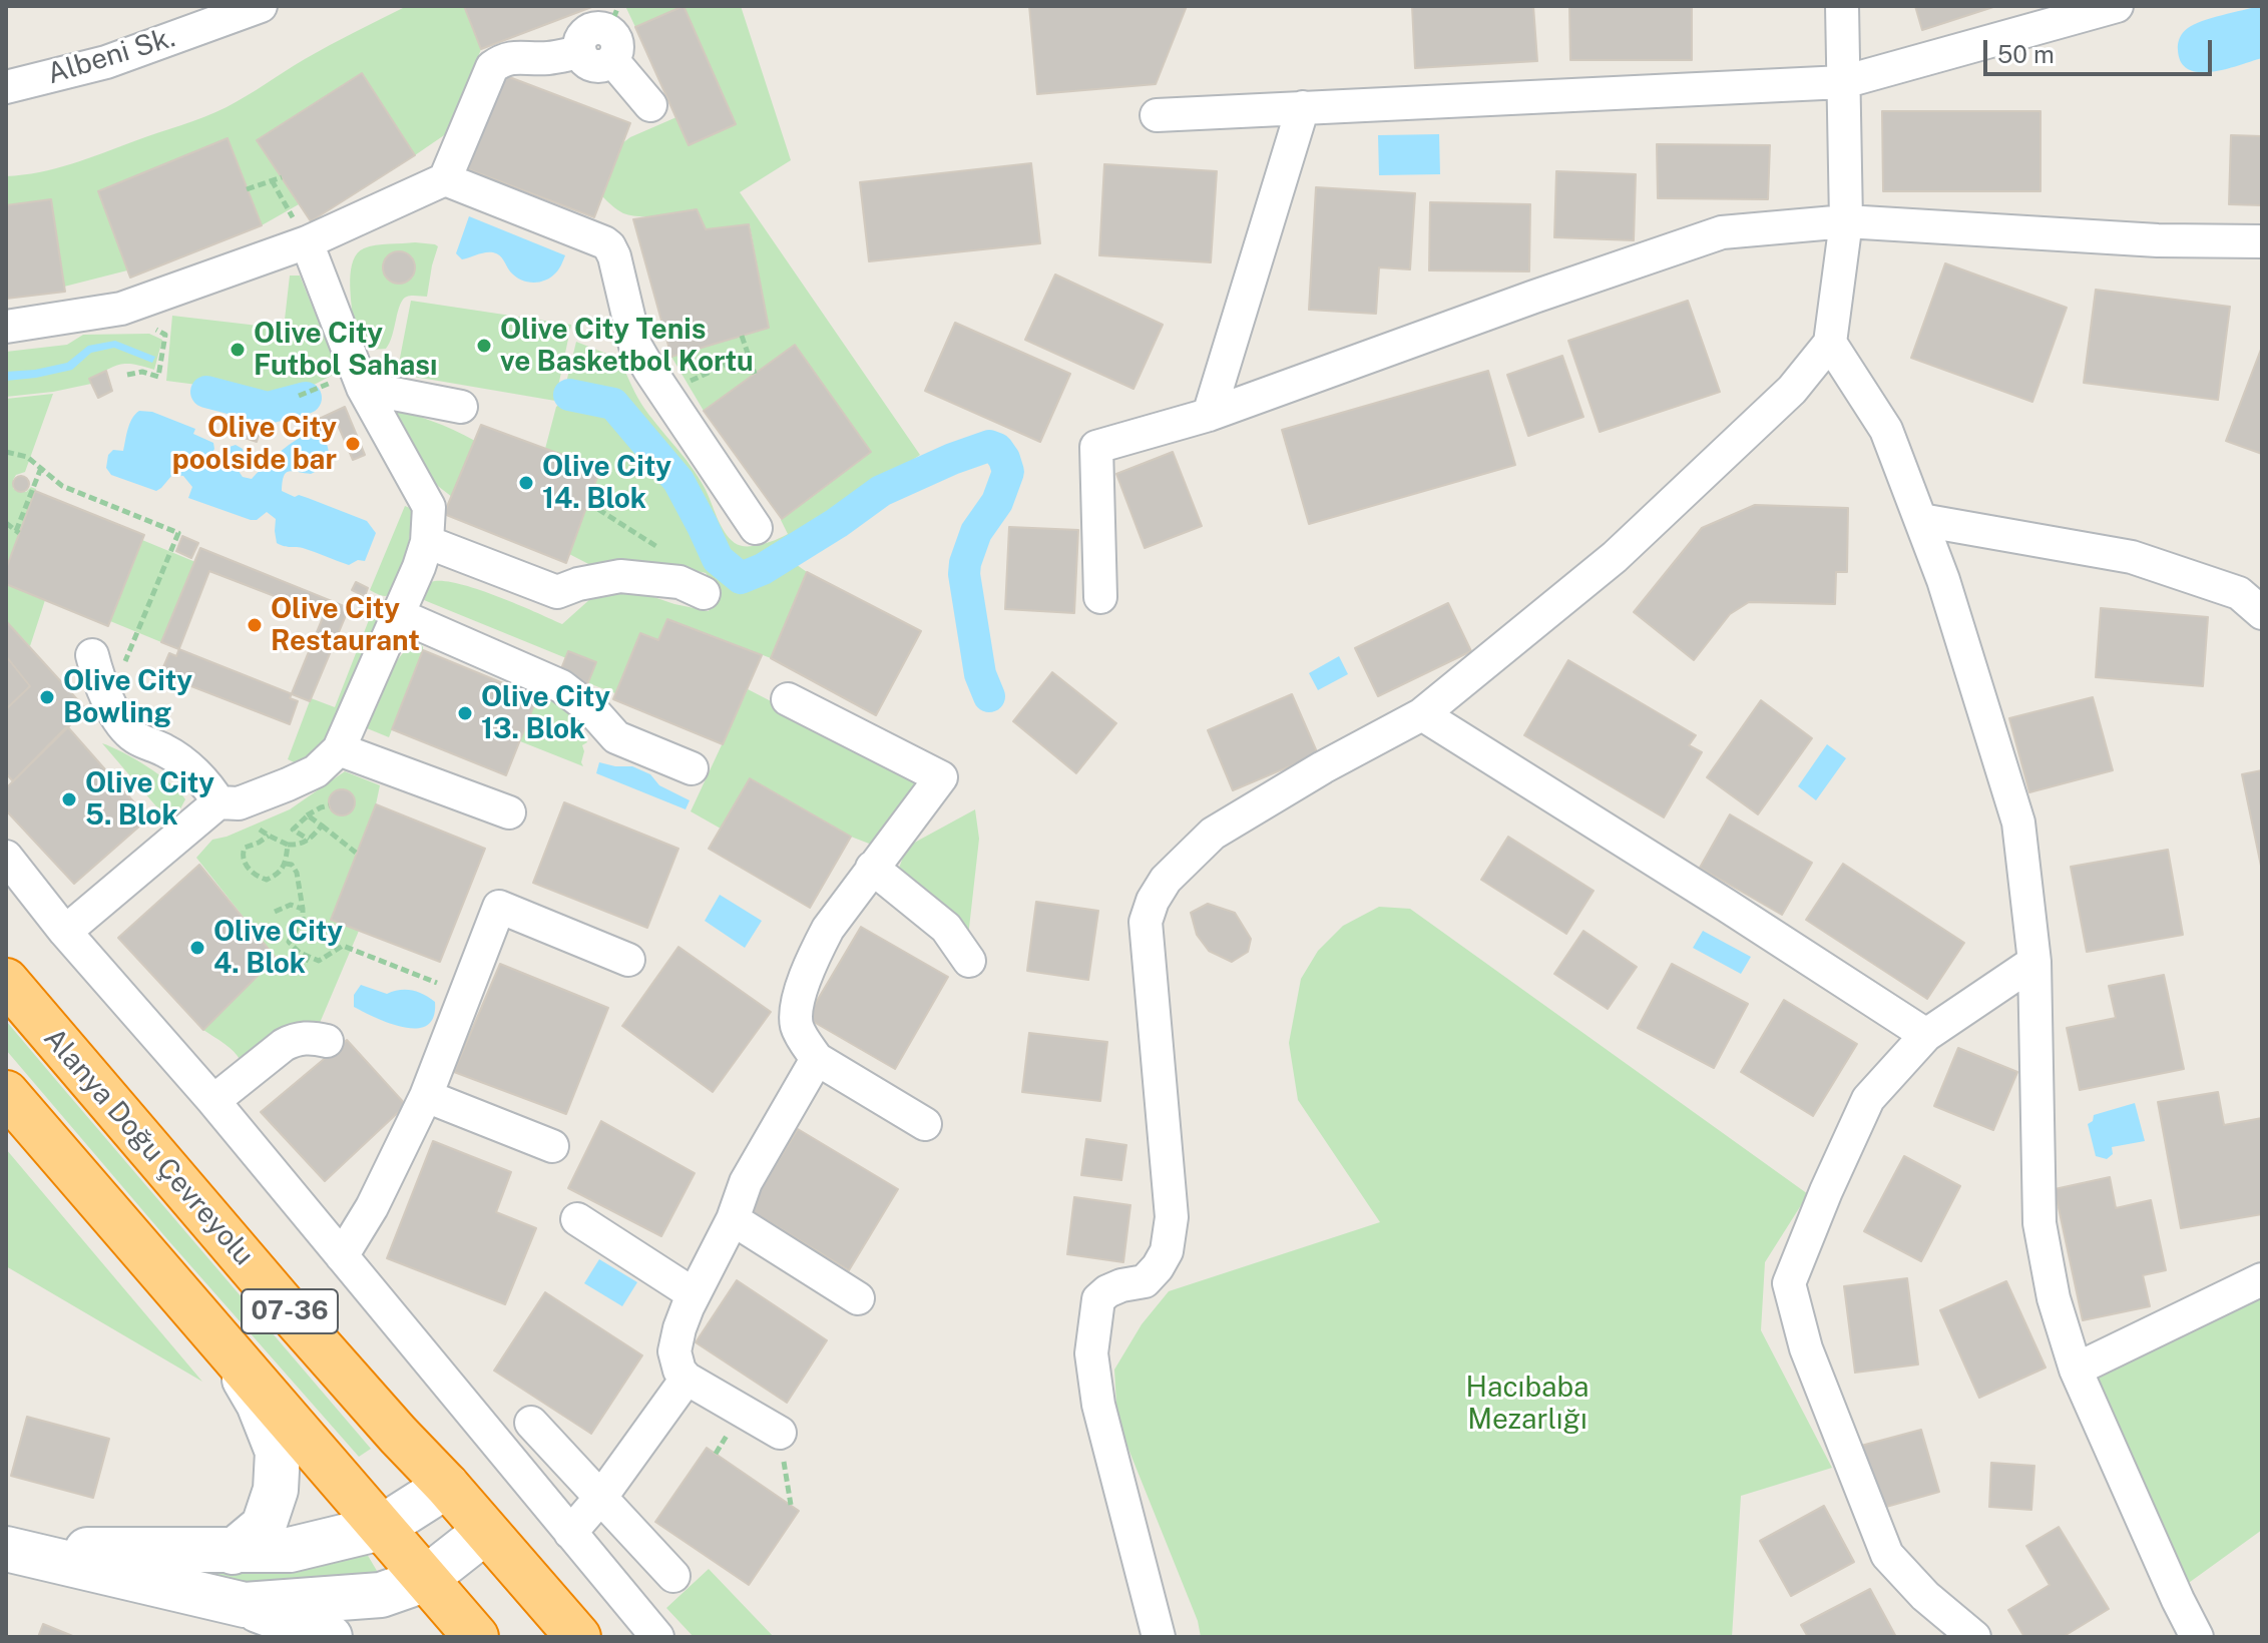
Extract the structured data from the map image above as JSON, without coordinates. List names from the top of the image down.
{
  "streets": {
    "highway": ["Alanya Doğu Çevreyolu", "07-36"],
    "street": ["Albeni Sk."]
  },
  "parks": ["Hacıbaba Mezarlığı"],
  "places": [
    "Olive City Tenis ve Basketbol Kortu",
    "Olive City Futbol Sahası",
    "Olive City poolside bar",
    "Olive City 14. Blok",
    "Olive City Restaurant",
    "Olive City Bowling",
    "Olive City 13. Blok",
    "Olive City 5. Blok",
    "Olive City 4. Blok"
  ],
  "scale_bar": "50 m"
}
